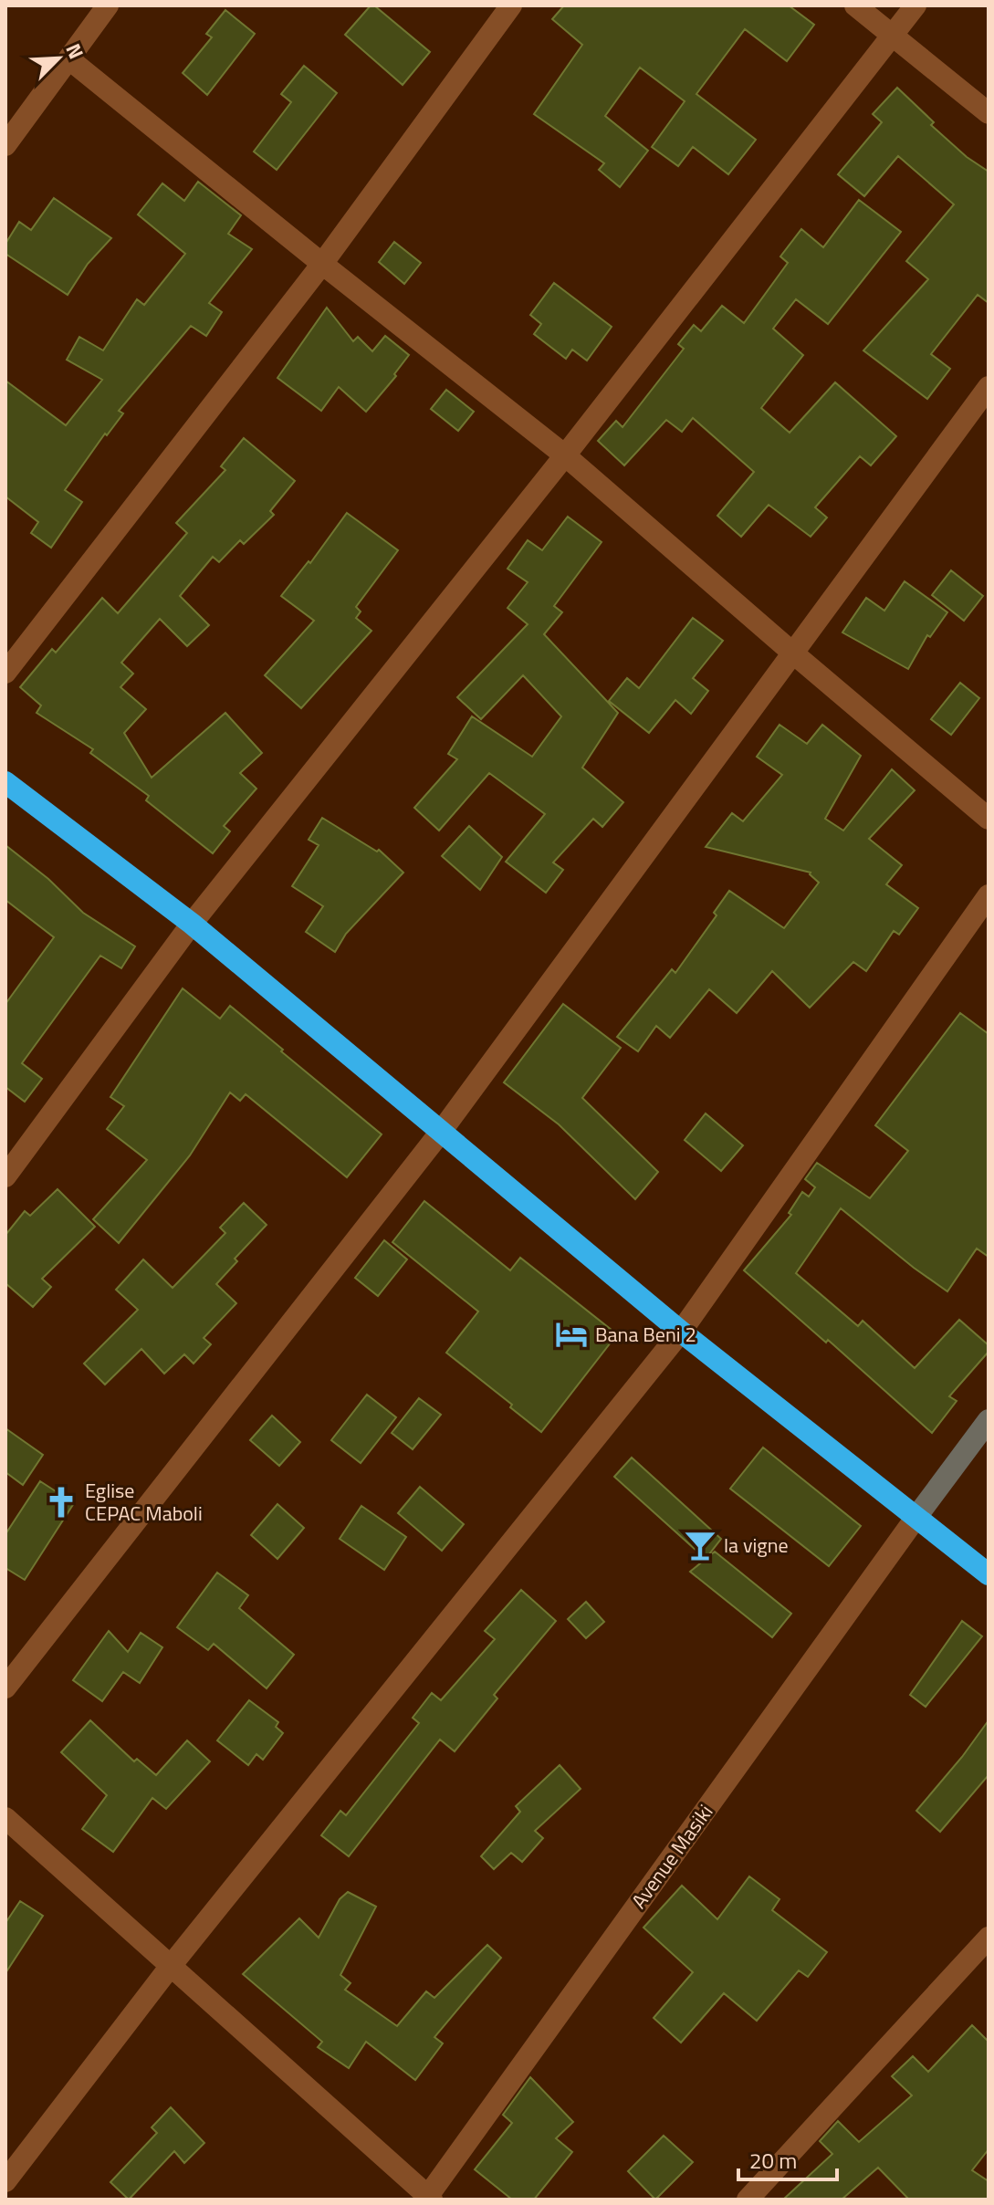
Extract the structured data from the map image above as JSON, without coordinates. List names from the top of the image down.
{
  "streets": {
    "street": ["Avenue Masiki"]
  },
  "places": {
    "hotel": ["Bana Beni 2"],
    "church": ["Eglise CEPAC Maboli"],
    "bar": ["la vigne"]
  },
  "scale_bar": "20 m",
  "north": "top right"
}
